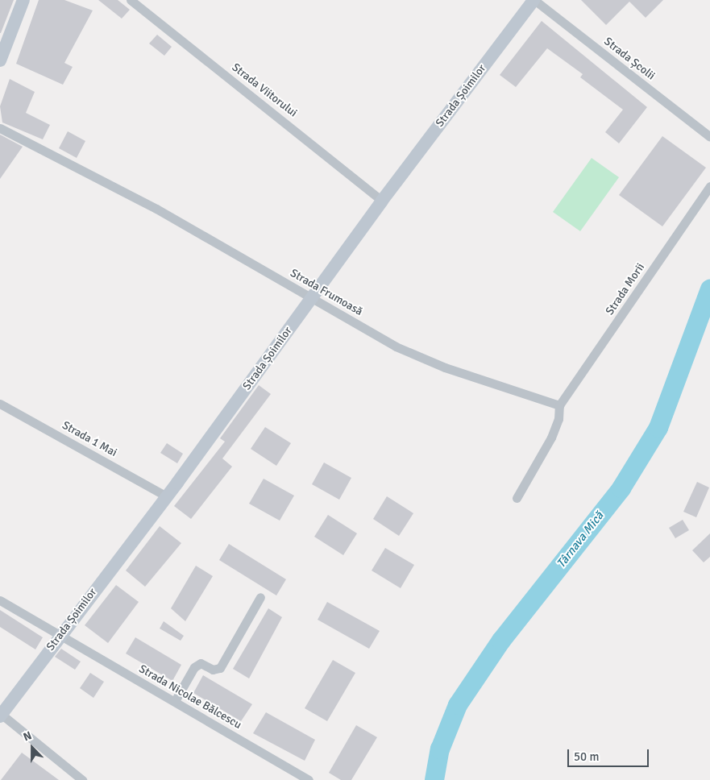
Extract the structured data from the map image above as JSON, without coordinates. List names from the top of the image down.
{
  "streets": {
    "street": [
      "Strada Școlii",
      "Strada Viitorului",
      "Strada Șoimilor",
      "Strada Morii",
      "Strada Frumoasă",
      "Strada 1 Mai",
      "Strada Nicolae Bălcescu"
    ]
  },
  "crossings": [
    ["Strada Școlii", "Strada Șoimilor"],
    ["Strada Viitorului", "Strada Șoimilor"],
    ["Strada Șoimilor", "Strada Frumoasă"],
    ["Strada Șoimilor", "Strada 1 Mai"],
    ["Strada Șoimilor", "Strada Nicolae Bălcescu"],
    ["Strada Morii", "Strada Frumoasă"]
  ],
  "water": ["Târnava Mică"],
  "scale_bar": "50 m",
  "north": "top"
}
